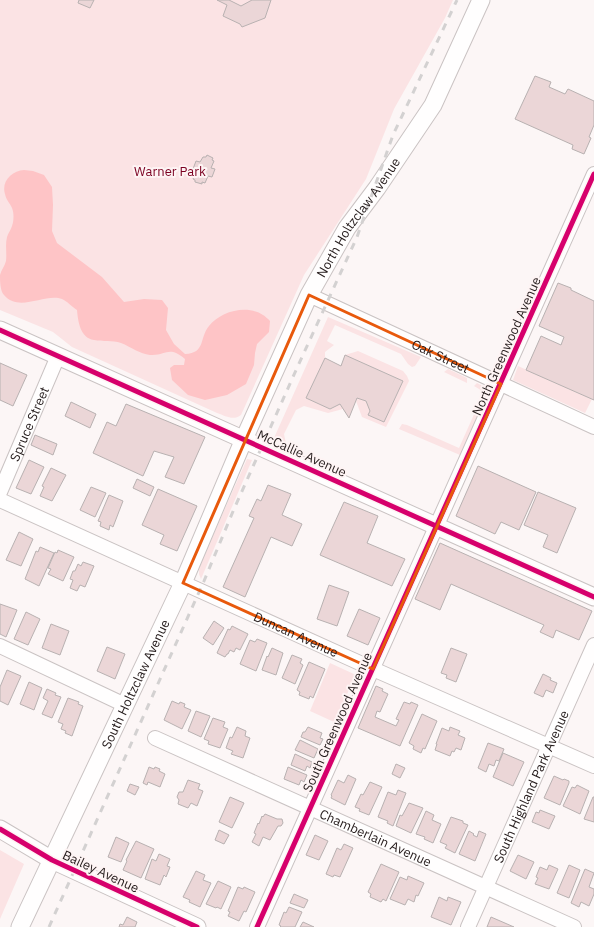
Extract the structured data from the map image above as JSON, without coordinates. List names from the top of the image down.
{
  "streets": {
    "main road": [
      "North Holtzclaw Avenue",
      "McCallie Avenue",
      "South Holtzclaw Avenue",
      "Bailey Avenue"
    ],
    "street": [
      "North Greenwood Avenue",
      "Oak Street",
      "Spruce Street",
      "Duncan Avenue",
      "South Greenwood Avenue",
      "South Highland Park Avenue",
      "Chamberlain Avenue"
    ]
  },
  "crossings": [
    ["North Holtzclaw Avenue", "Oak Street"],
    ["North Holtzclaw Avenue", "McCallie Avenue"],
    ["North Holtzclaw Avenue", "South Holtzclaw Avenue"],
    ["North Greenwood Avenue", "Oak Street"],
    ["North Greenwood Avenue", "McCallie Avenue"],
    ["North Greenwood Avenue", "South Greenwood Avenue"],
    ["Spruce Street", "McCallie Avenue"],
    ["McCallie Avenue", "South Holtzclaw Avenue"],
    ["McCallie Avenue", "South Greenwood Avenue"],
    ["Duncan Avenue", "South Holtzclaw Avenue"],
    ["Duncan Avenue", "South Greenwood Avenue"],
    ["Duncan Avenue", "South Highland Park Avenue"],
    ["South Holtzclaw Avenue", "Bailey Avenue"],
    ["South Greenwood Avenue", "Chamberlain Avenue"],
    ["South Highland Park Avenue", "Chamberlain Avenue"]
  ],
  "parks": ["Warner Park"]
}
